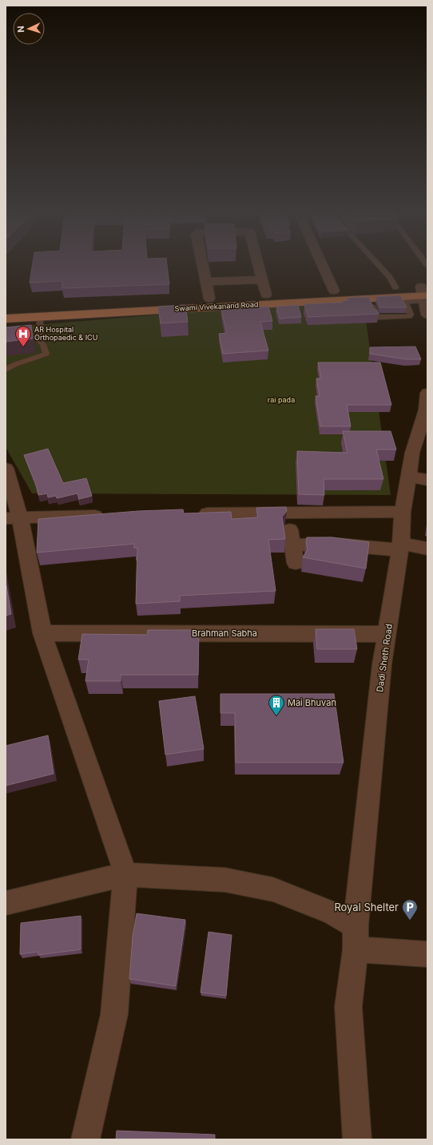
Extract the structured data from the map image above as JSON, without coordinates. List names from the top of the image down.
{
  "streets": {
    "main road": ["Swami Vivekanand Road"],
    "street": ["Brahman Sabha", "Dadi Sheth Road"]
  },
  "crossings": [
    ["Brahman Sabha", "Dadi Sheth Road"]
  ],
  "parks": ["rai pada"],
  "places": {
    "hospital": ["AR Hospital Orthopaedic & ICU"],
    "building": ["Mai Bhuvan"],
    "parking": ["Royal Shelter"]
  },
  "north": "left"
}
